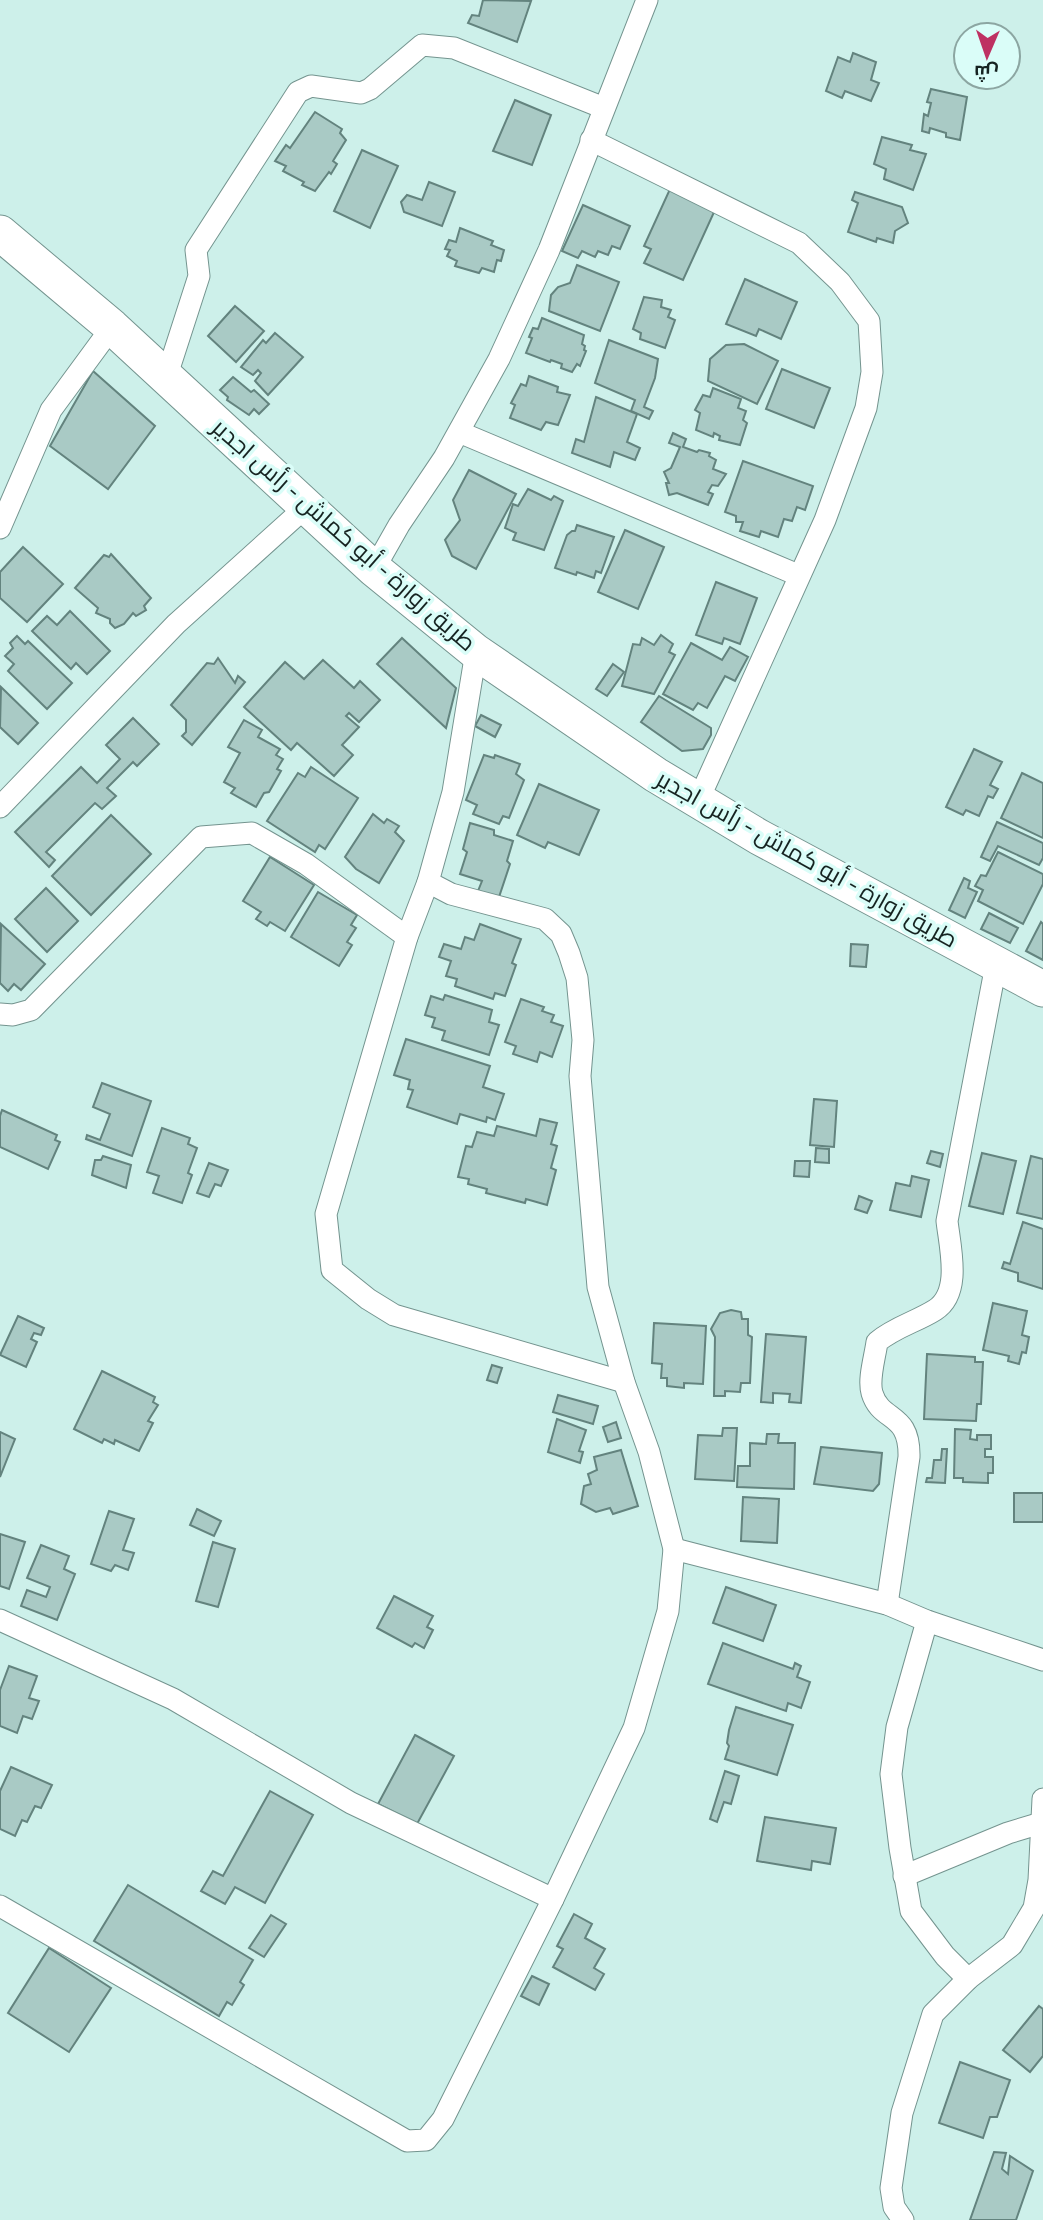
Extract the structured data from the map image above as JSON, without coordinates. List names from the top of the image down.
{
  "streets": {
    "main road": ["طريق زوارة - أبو كماش - رأس اجدير"]
  },
  "north": "bottom"
}
